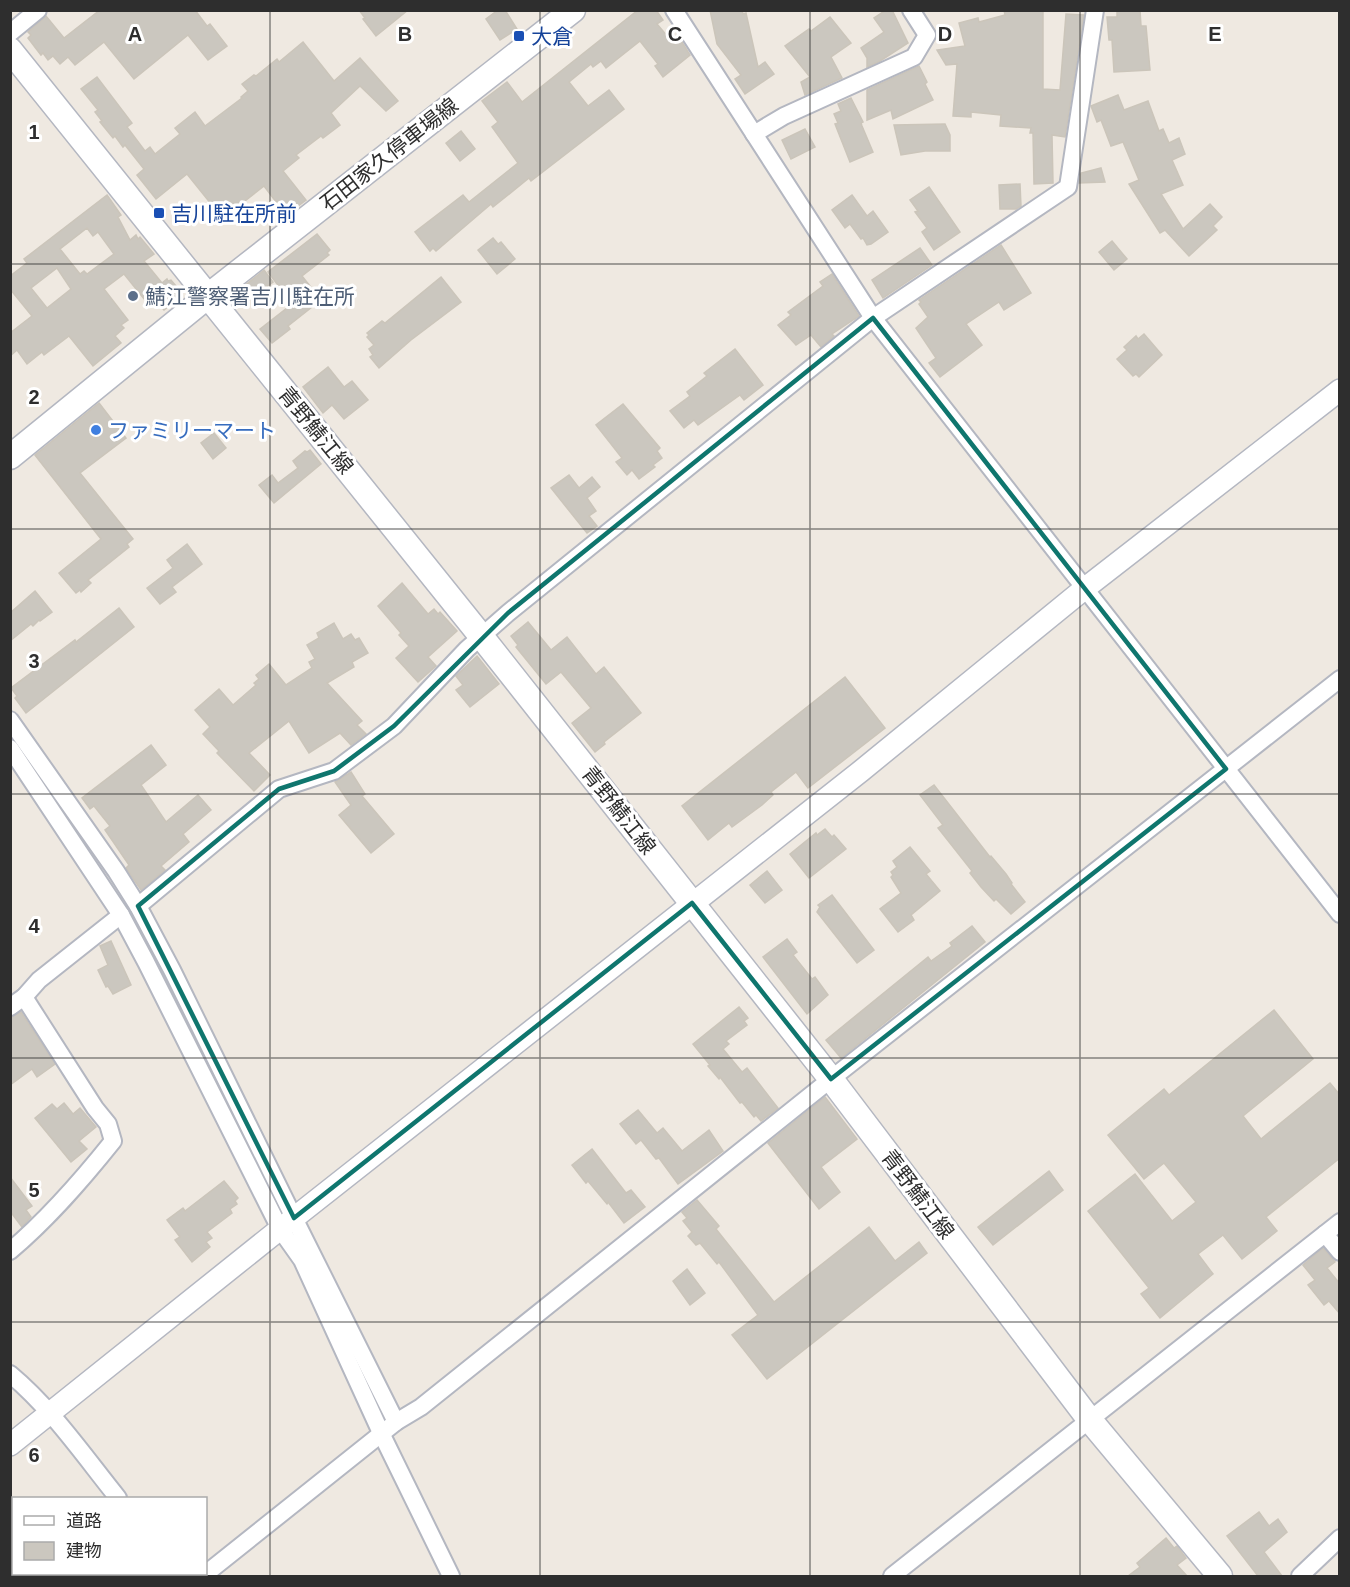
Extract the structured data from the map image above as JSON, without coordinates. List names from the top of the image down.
{
  "streets": {
    "main road": ["石田家久停車場線", "青野鯖江線"]
  },
  "crossings": [
    ["石田家久停車場線", "青野鯖江線"]
  ],
  "places": {
    "transit": ["大倉", "吉川駐在所前"],
    "other": ["鯖江警察署吉川駐在所", "ファミリーマート"]
  },
  "legend": ["道路", "建物"],
  "grid": {
    "columns": [
      "A",
      "B",
      "C",
      "D",
      "E"
    ],
    "rows": [
      "1",
      "2",
      "3",
      "4",
      "5",
      "6"
    ]
  }
}
